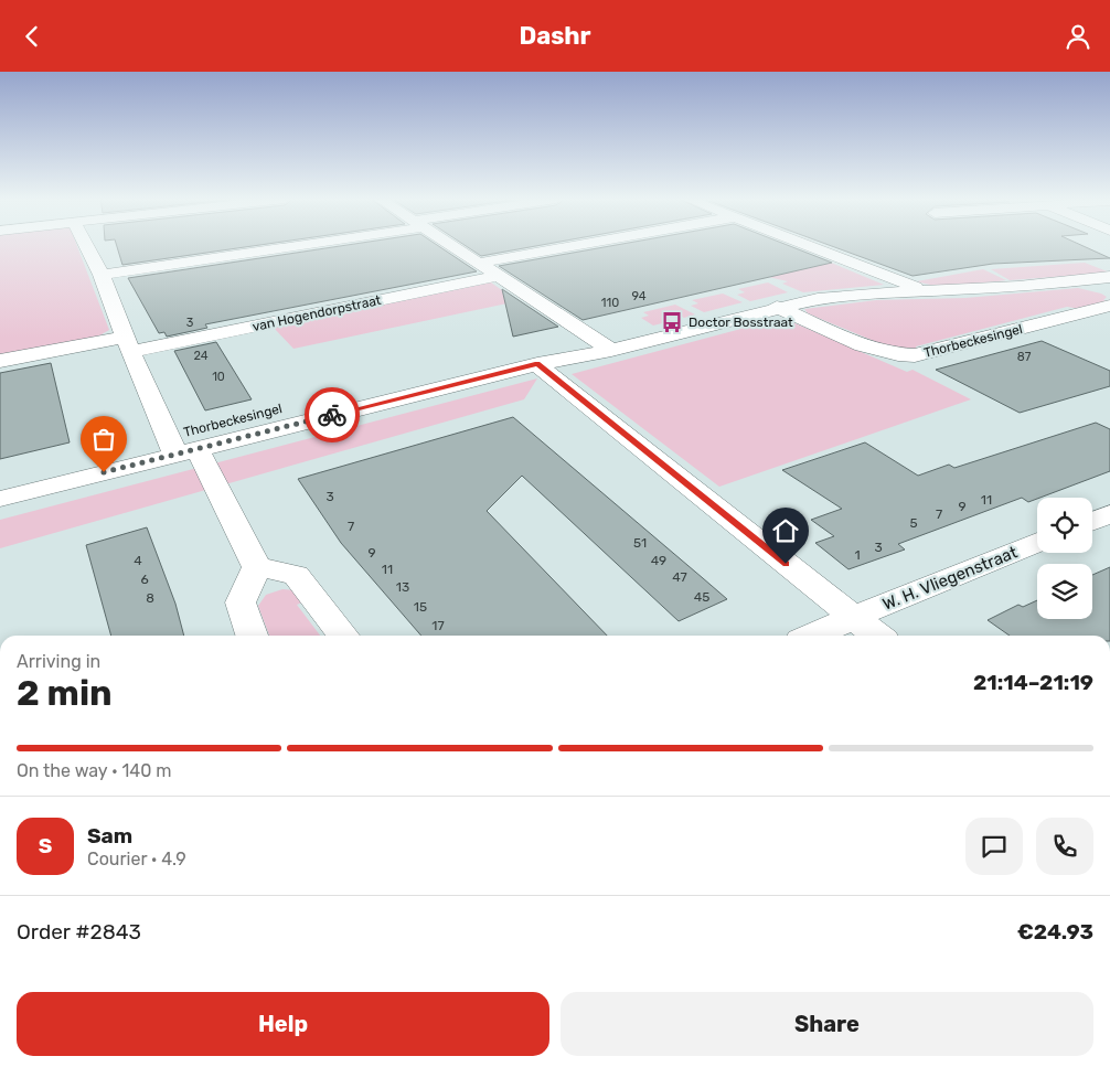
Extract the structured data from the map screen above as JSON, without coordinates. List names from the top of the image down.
{
  "streets": {
    "street": ["van Hogendorpstraat", "Thorbeckesingel", "W. H. Vliegenstraat"]
  },
  "places": {
    "bus stop": ["Doctor Bosstraat"]
  },
  "house_numbers": [
    "94",
    "110",
    "3",
    "24",
    "87",
    "10",
    "3",
    "11",
    "9",
    "7",
    "5",
    "7",
    "51",
    "3",
    "9",
    "1",
    "4",
    "49",
    "11",
    "47",
    "6",
    "13",
    "45",
    "8",
    "15",
    "17"
  ],
  "page": {
    "header": "Dashr",
    "heading": ["2 min", "Arriving in", "21:14–21:19"],
    "panel": [
      "Sam",
      "Courier · 4.9",
      "Order #2843",
      "€24.93"
    ],
    "bar": "On the way · 140 m",
    "round": "S",
    "buttons": ["Help", "Share"]
  }
}
